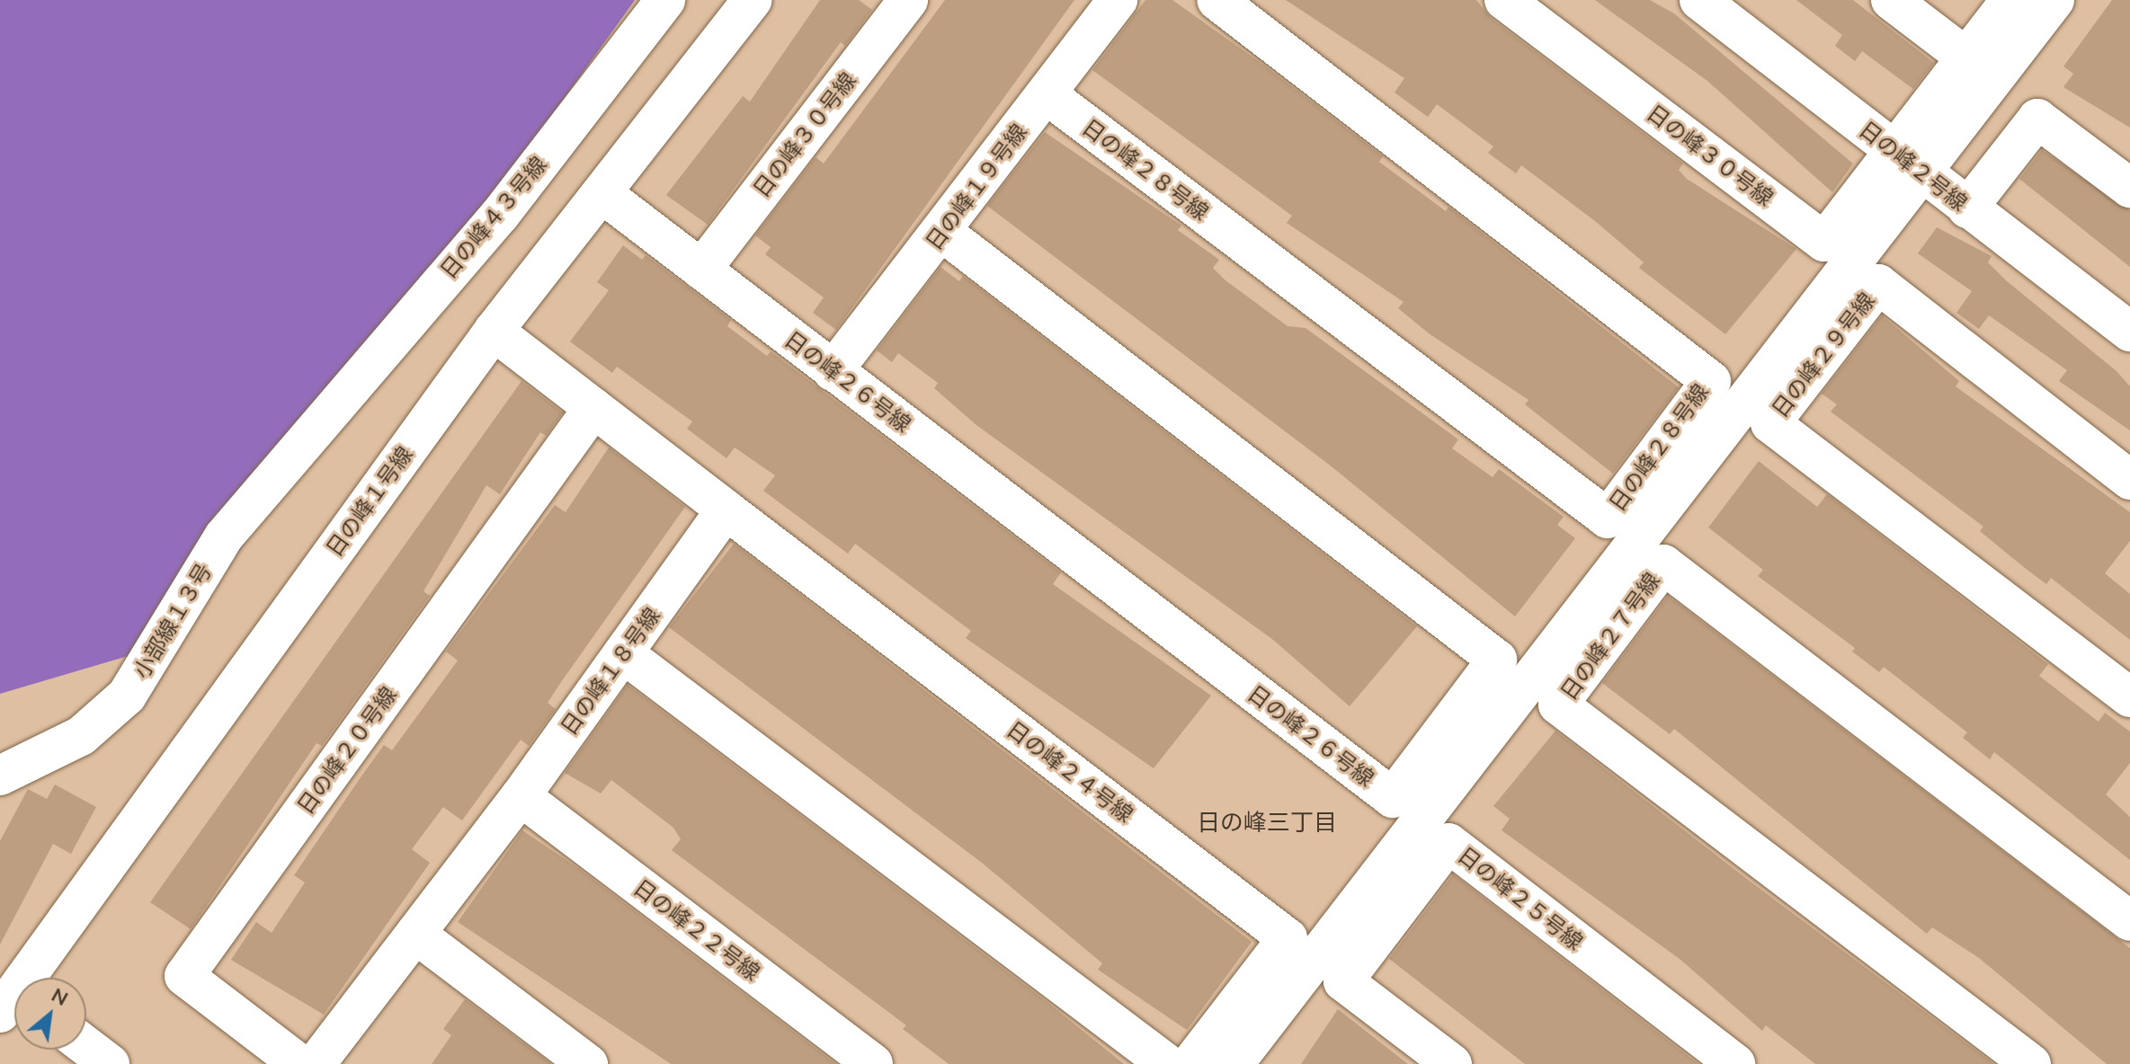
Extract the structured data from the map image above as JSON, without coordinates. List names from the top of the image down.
{
  "streets": {
    "street": [
      "日の峰３０号線",
      "日の峰２号線",
      "日の峰２８号線",
      "日の峰１９号線",
      "日の峰４３号線",
      "日の峰２９号線",
      "日の峰２６号線",
      "日の峰１号線",
      "小部線１３号",
      "日の峰２７号線",
      "日の峰１８号線",
      "日の峰２０号線",
      "日の峰２４号線",
      "日の峰２５号線",
      "日の峰２２号線"
    ]
  },
  "crossings": [
    ["日の峰３０号線", "日の峰２号線"],
    ["日の峰３０号線", "日の峰２６号線"],
    ["日の峰２８号線", "日の峰１９号線"],
    ["日の峰１９号線", "日の峰２６号線"],
    ["日の峰４３号線", "小部線１３号"],
    ["日の峰２６号線", "日の峰１号線"],
    ["日の峰１８号線", "日の峰２４号線"],
    ["日の峰１８号線", "日の峰２２号線"]
  ],
  "districts": ["日の峰三丁目"],
  "north": "top right"
}
